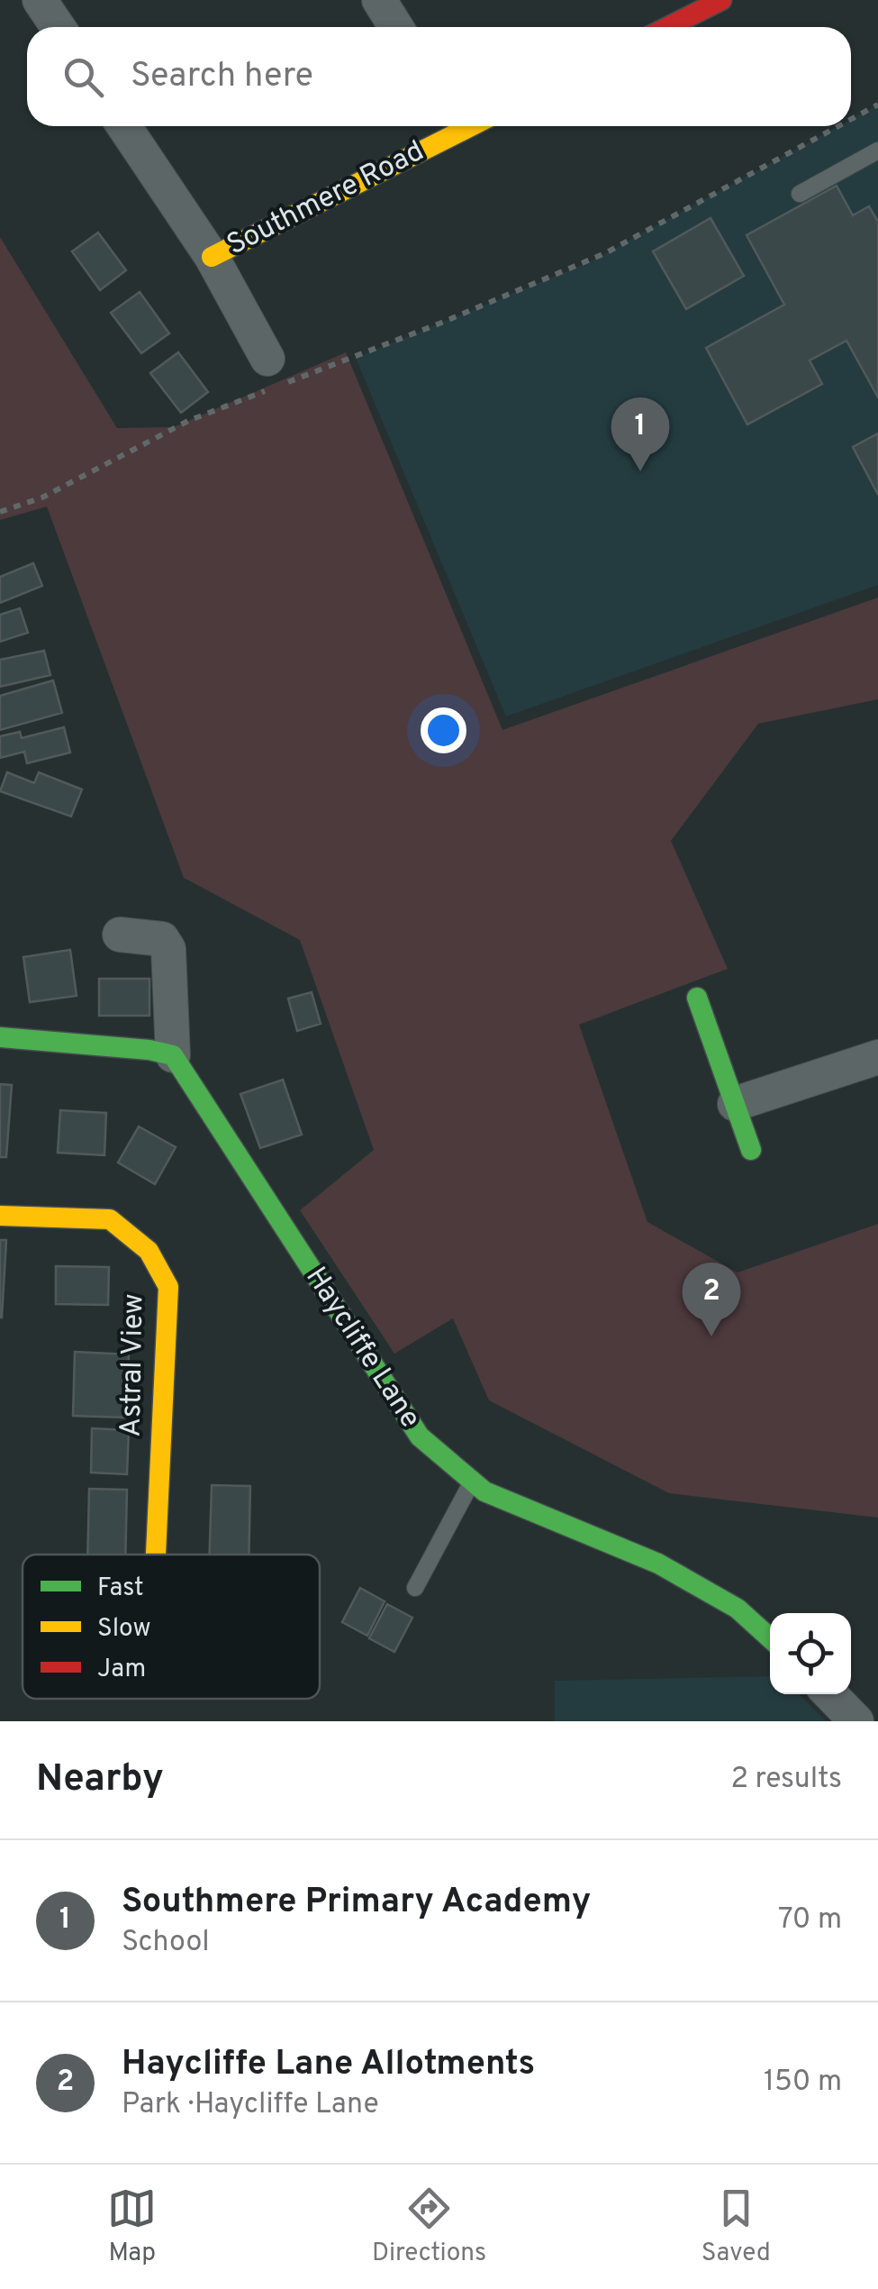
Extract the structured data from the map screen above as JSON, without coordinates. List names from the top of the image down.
{
  "streets": {
    "street": ["Southmere Road", "Haycliffe Lane", "Astral View"]
  },
  "legend": ["Fast", "Slow", "Jam"],
  "page": {
    "search": "Search here",
    "pins": ["1", "2"],
    "heading": ["Nearby", "2 results"],
    "list": [
      {
        "mark": "1",
        "name": "Southmere Primary Academy",
        "note": "School",
        "value": "70 m"
      },
      {
        "mark": "2",
        "name": "Haycliffe Lane Allotments",
        "note": "Park · Haycliffe Lane",
        "value": "150 m"
      }
    ],
    "nav": ["Map", "Directions", "Saved"]
  }
}
